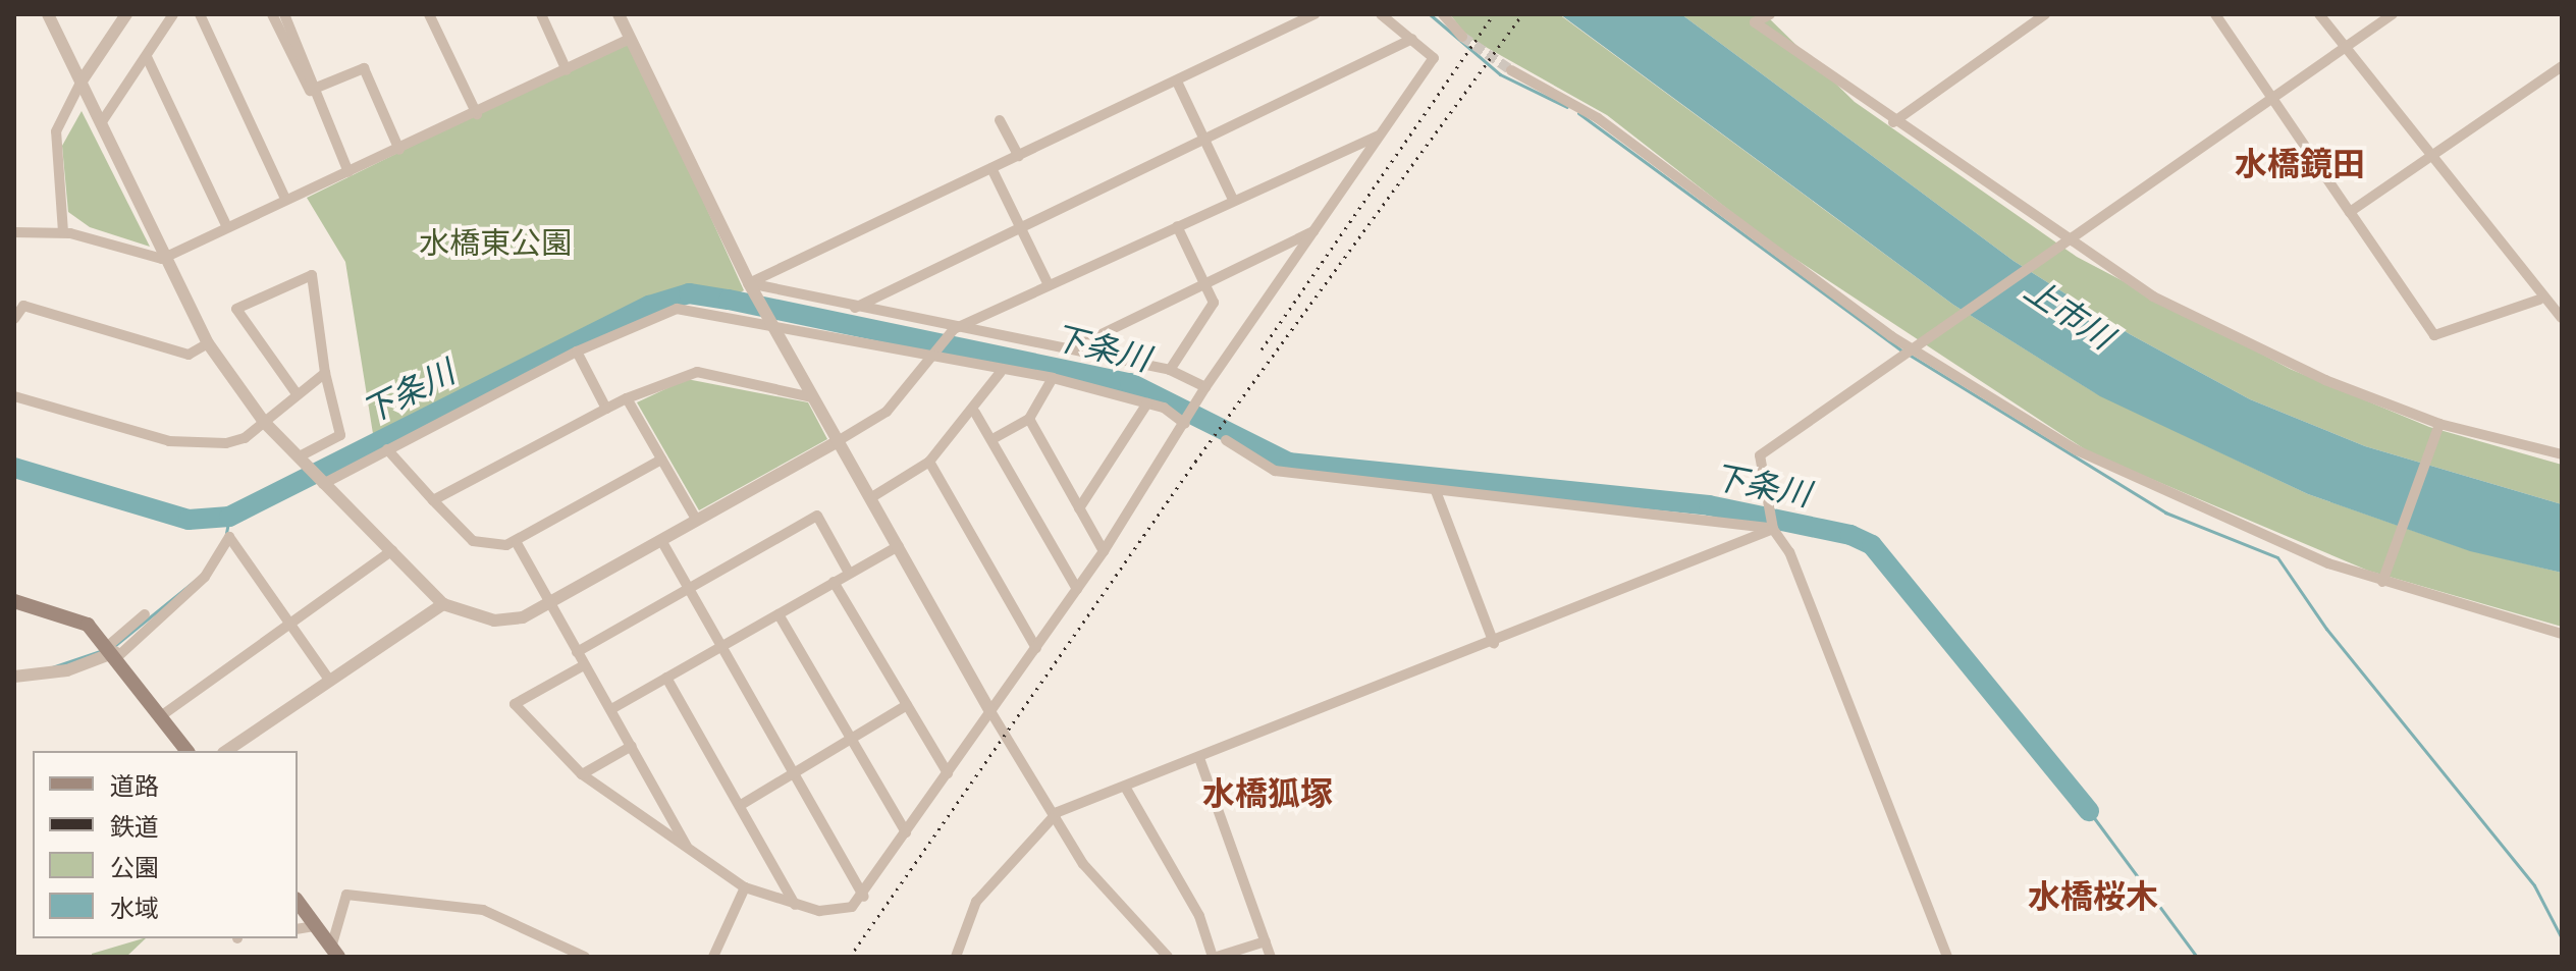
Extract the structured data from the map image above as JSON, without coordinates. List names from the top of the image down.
{
  "districts": ["水橋鏡田", "水橋狐塚", "水橋桜木"],
  "water": ["上市川", "下条川"],
  "parks": ["水橋東公園"],
  "legend": [
    "道路",
    "鉄道",
    "公園",
    "水域"
  ]
}
